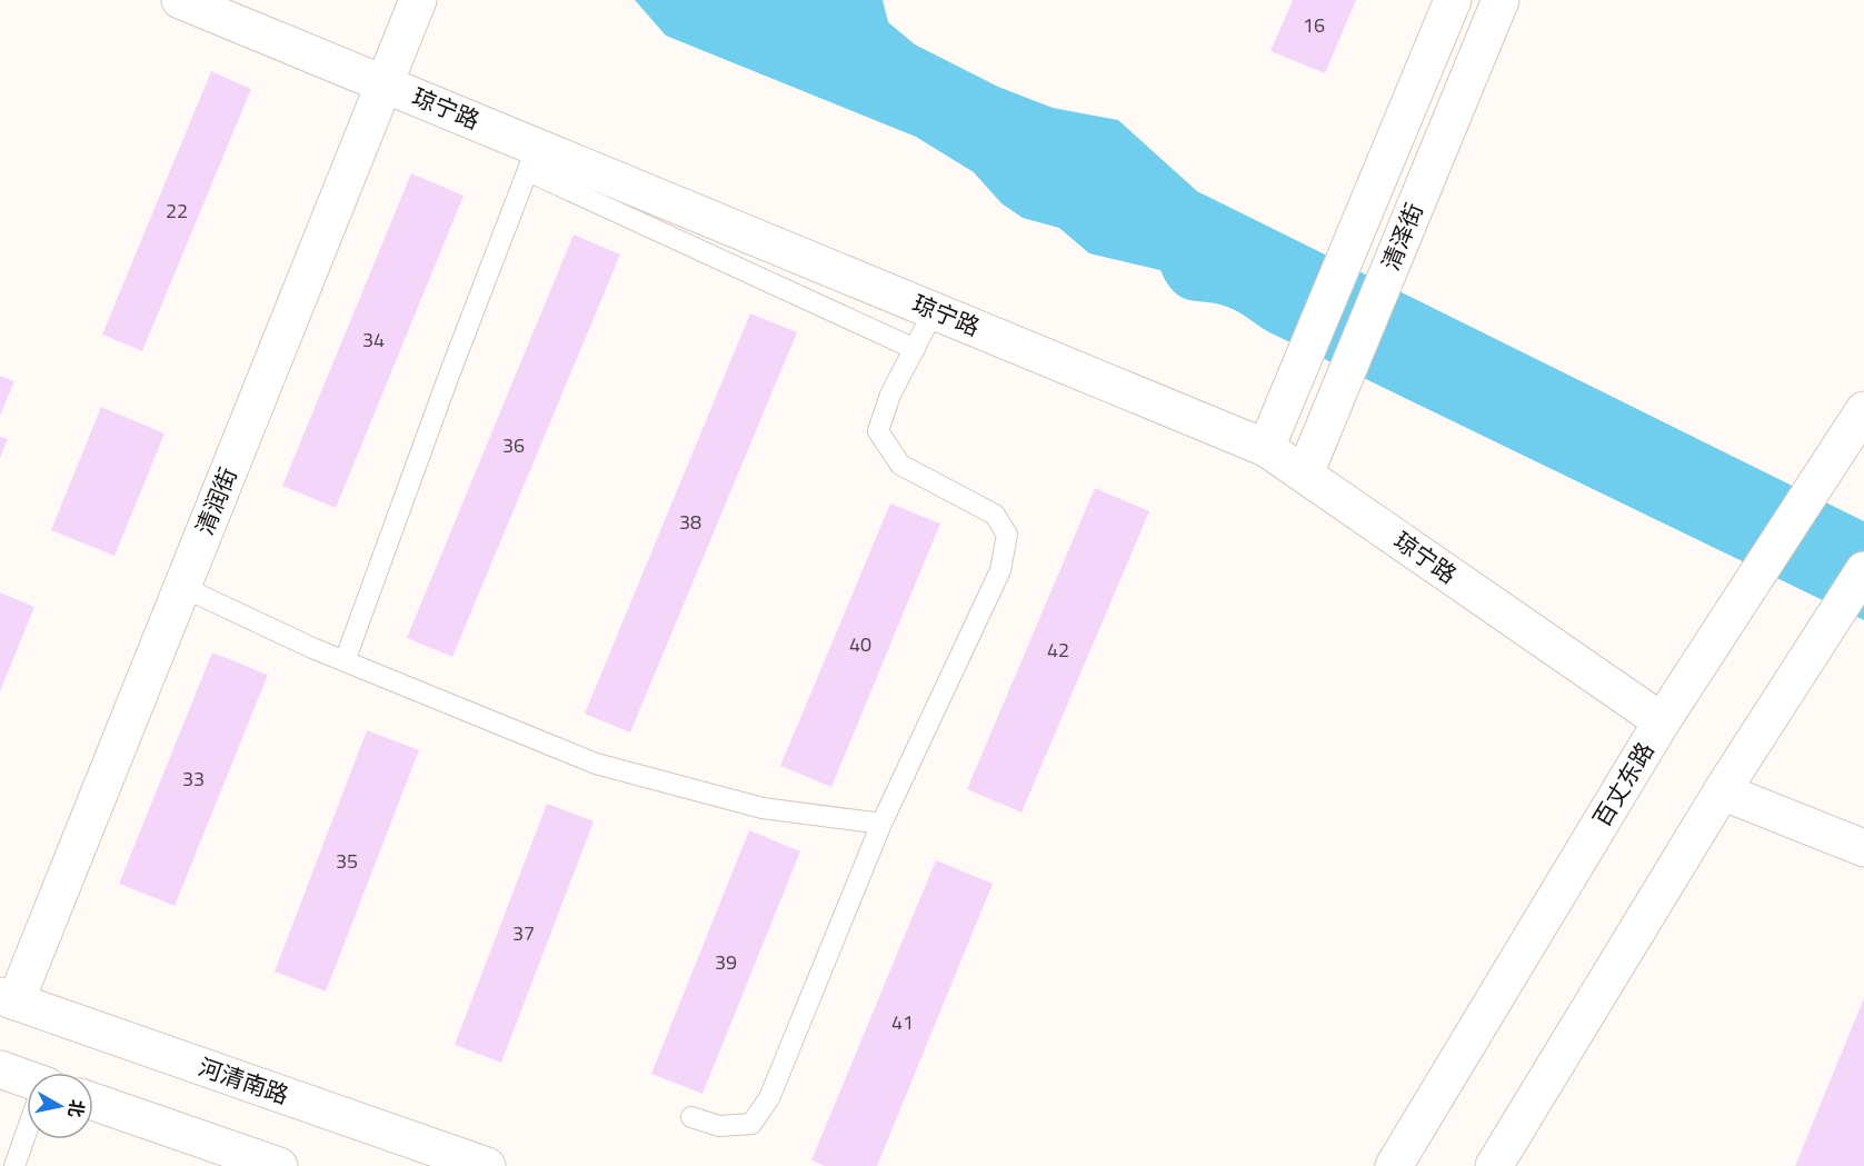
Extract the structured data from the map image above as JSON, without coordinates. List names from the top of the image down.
{
  "streets": {
    "street": [
      "琼宁路",
      "清泽街",
      "清润街",
      "百丈东路",
      "河清南路"
    ]
  },
  "crossings": [
    ["琼宁路", "清泽街"],
    ["琼宁路", "清润街"],
    ["琼宁路", "百丈东路"],
    ["清润街", "河清南路"]
  ],
  "house_numbers": [
    "16",
    "22",
    "34",
    "36",
    "38",
    "40",
    "42",
    "33",
    "35",
    "37",
    "39",
    "41"
  ],
  "north": "right"
}
